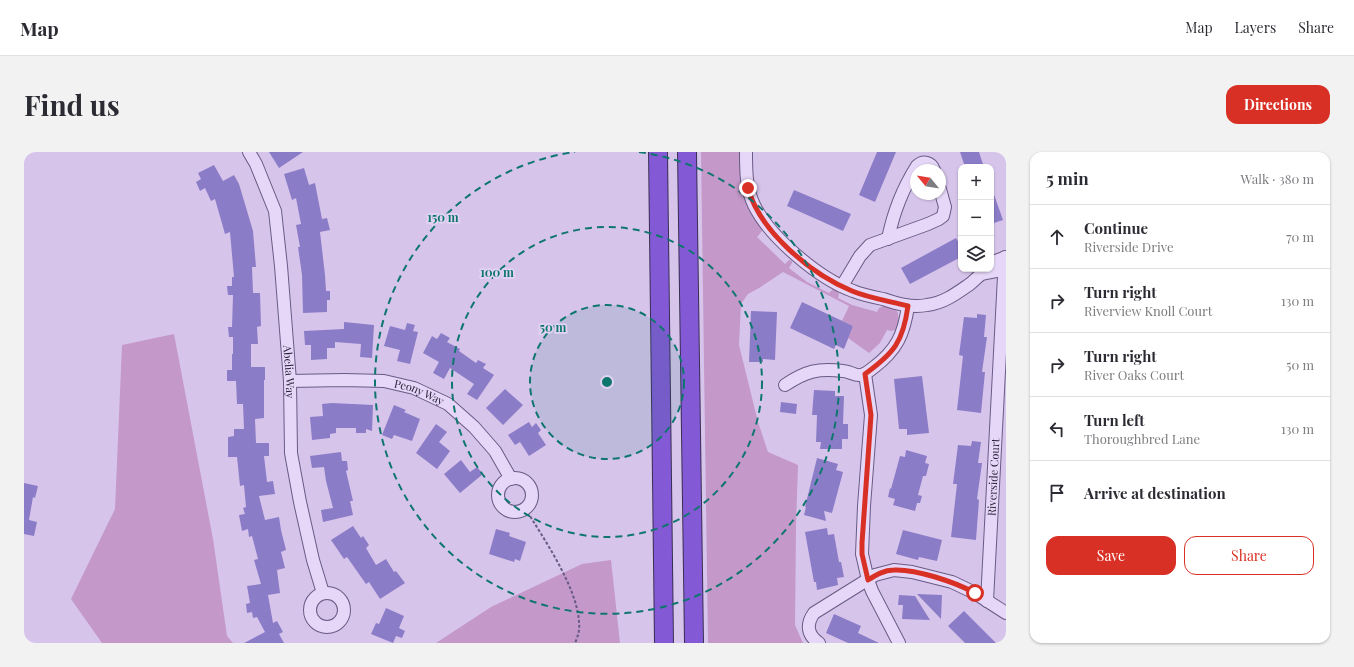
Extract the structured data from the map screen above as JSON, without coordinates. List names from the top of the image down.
{
  "streets": {
    "street": ["Abelia Way", "Peony Way", "Riverside Court"]
  },
  "crossings": [
    ["Abelia Way", "Peony Way"]
  ],
  "north": "top left",
  "page": {
    "header": "Map",
    "nav": ["Map", "Layers", "Share"],
    "buttons": [
      "Directions",
      ["Save", "Share"]
    ],
    "title": "Find us",
    "heading": ["5 min", "Walk · 380 m"],
    "map_buttons": ["+", "−"],
    "list": [
      ["Continue", "Riverside Drive", "70 m"],
      ["Turn right", "Riverview Knoll Court", "130 m"],
      ["Turn right", "River Oaks Court", "50 m"],
      ["Turn left", "Thoroughbred Lane", "130 m"],
      "Arrive at destination"
    ]
  },
  "rings": ["150 m", "100 m", "50 m"]
}
